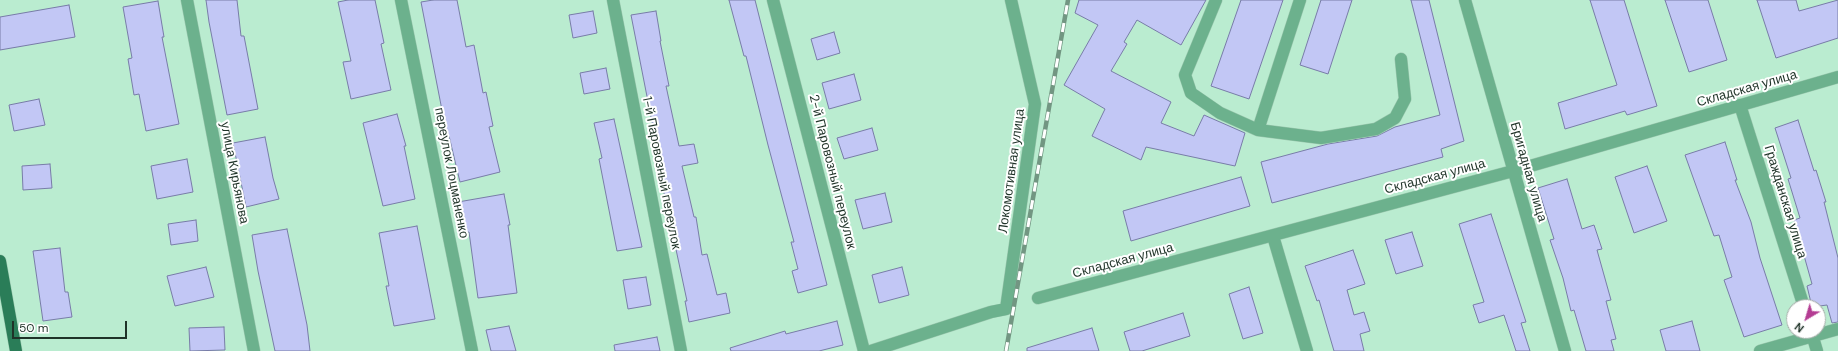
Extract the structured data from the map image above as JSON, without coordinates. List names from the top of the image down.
{
  "streets": {
    "street": [
      "Складская улица",
      "Локомотивная улица",
      "2-й Паровозный переулок",
      "Бригадная улица",
      "улица Кирьянова",
      "переулок Лоцманенко",
      "1-й Паровозный переулок",
      "Гражданская улица"
    ]
  },
  "crossings": [
    ["Складская улица", "Бригадная улица"],
    ["Складская улица", "Гражданская улица"]
  ],
  "scale_bar": "50 m",
  "north": "bottom left"
}
